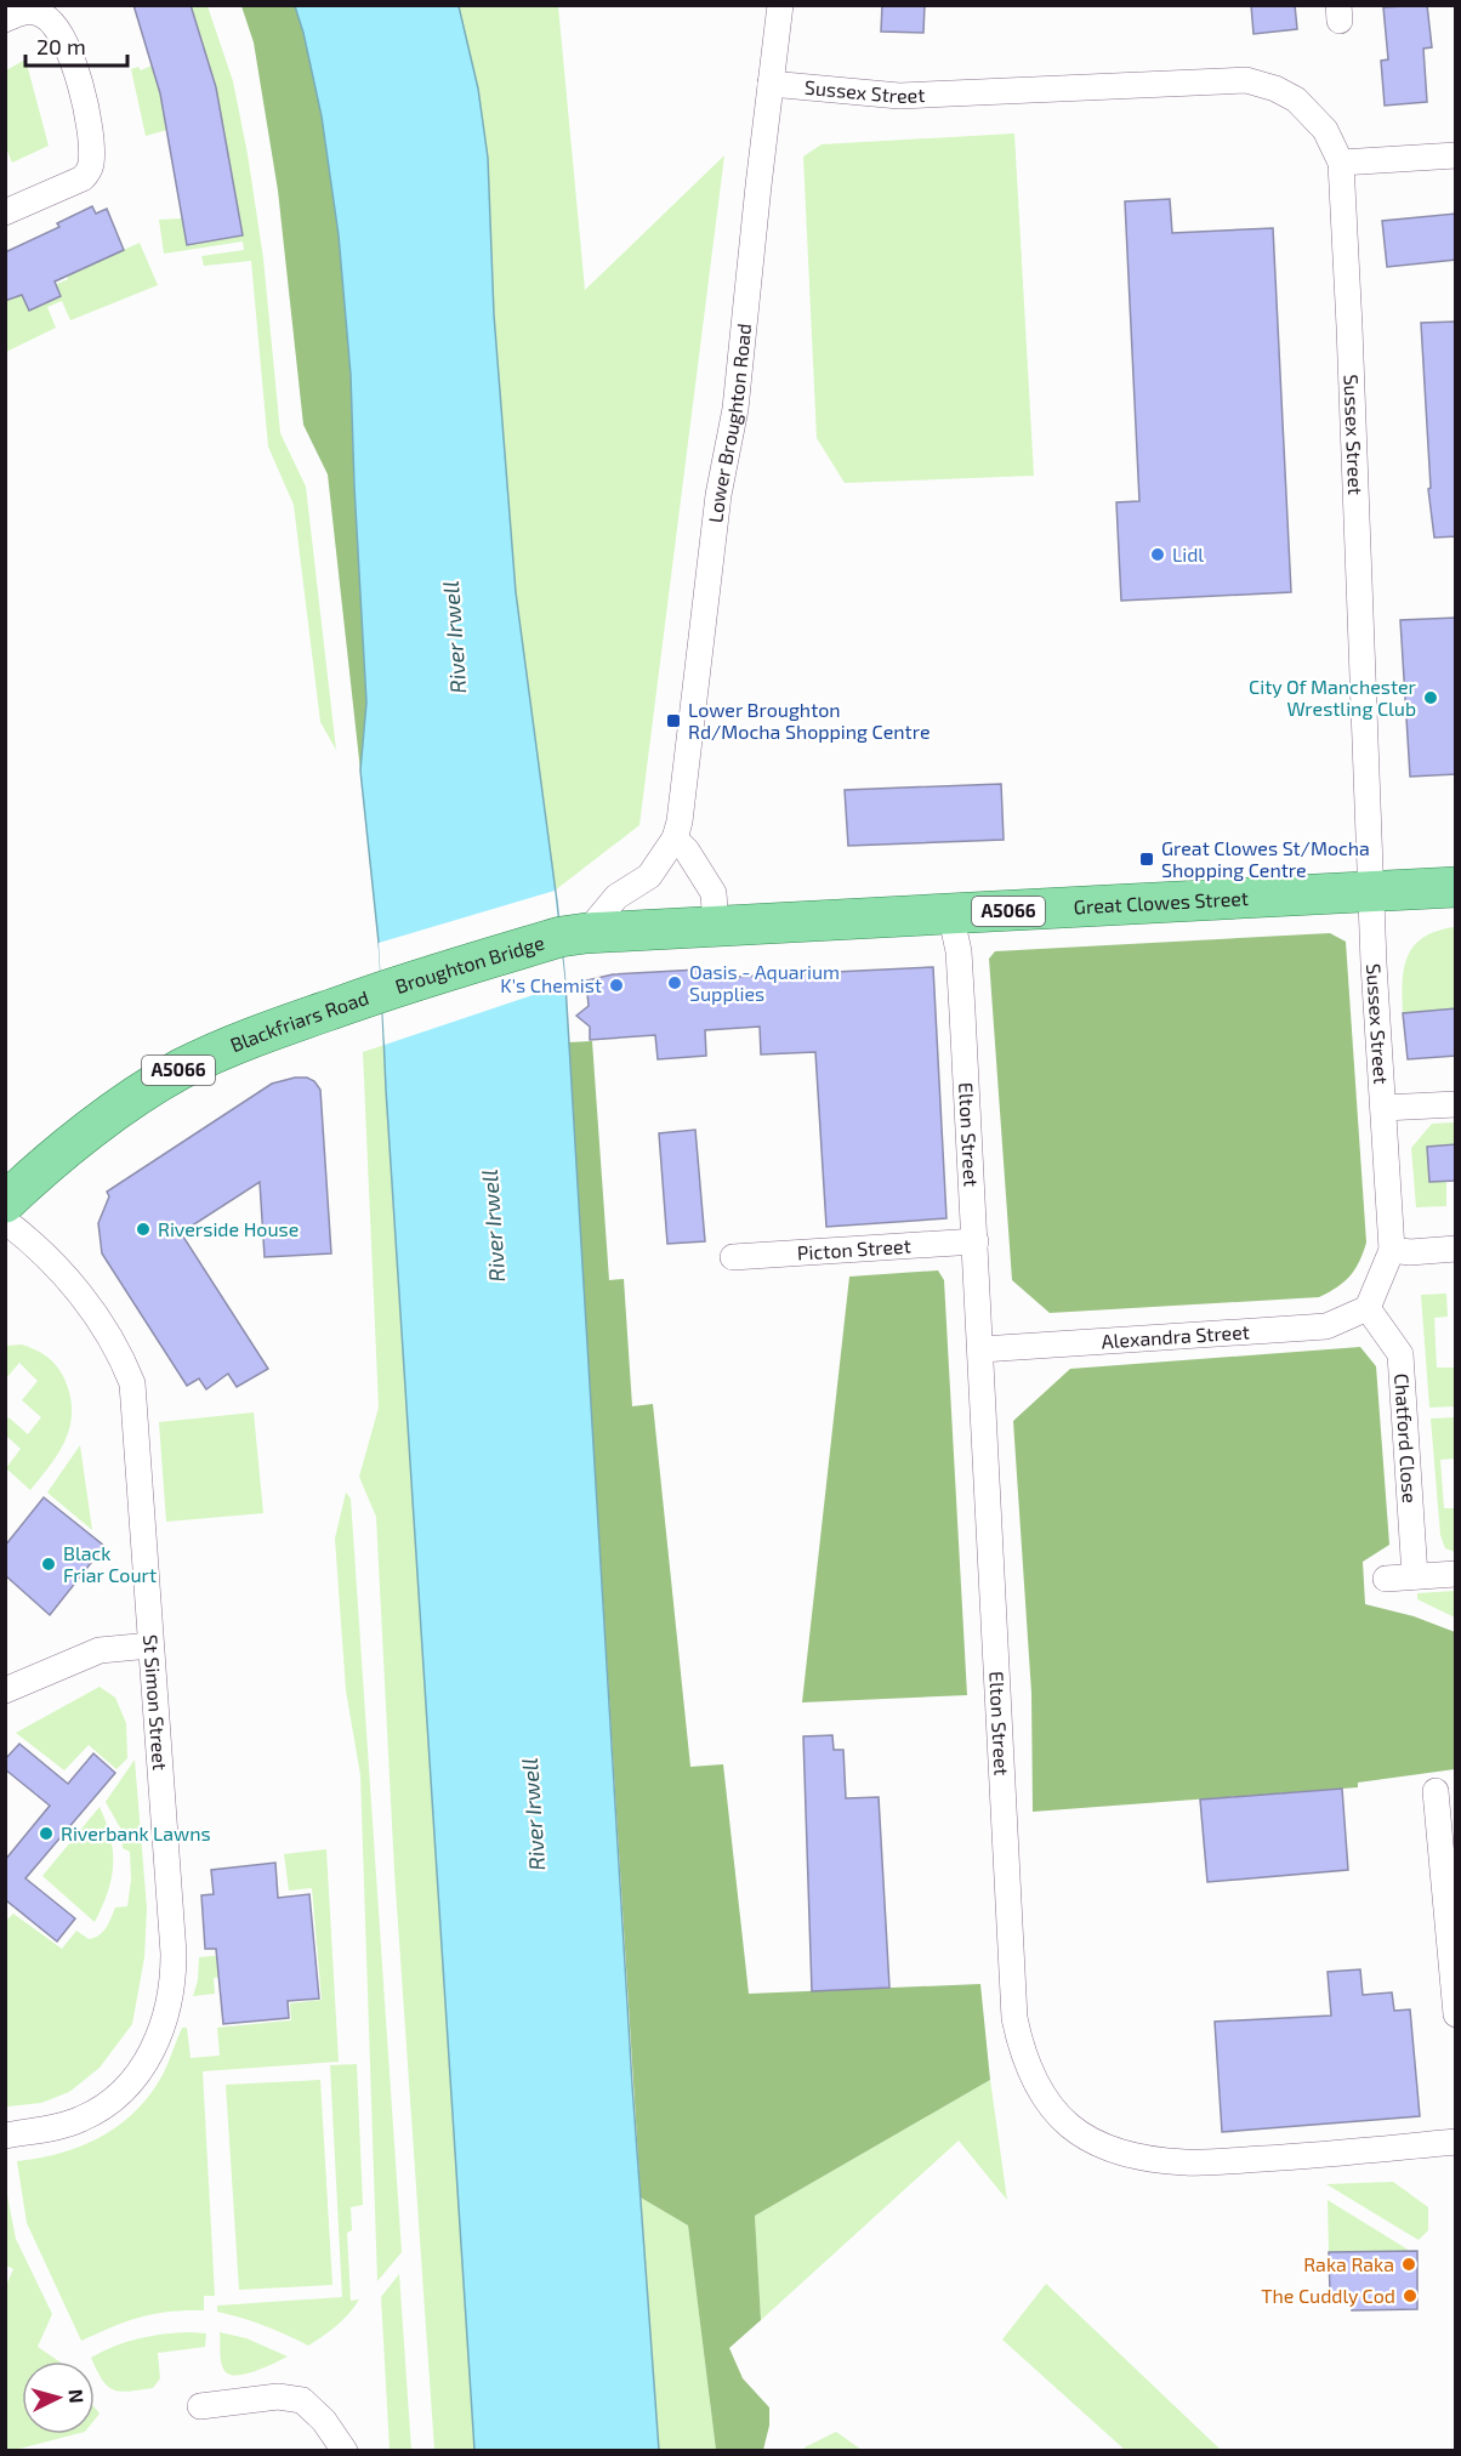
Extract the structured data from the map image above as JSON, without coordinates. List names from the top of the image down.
{
  "streets": {
    "main road": [
      "Great Clowes Street",
      "A5066",
      "Broughton Bridge",
      "Blackfriars Road"
    ],
    "street": [
      "Sussex Street",
      "Lower Broughton Road",
      "Elton Street",
      "Picton Street",
      "Alexandra Street",
      "Chatford Close",
      "St Simon Street"
    ]
  },
  "crossings": [
    ["Sussex Street", "Lower Broughton Road"],
    ["Sussex Street", "Great Clowes Street"],
    ["Sussex Street", "Alexandra Street"],
    ["Sussex Street", "Chatford Close"],
    ["Lower Broughton Road", "Great Clowes Street"],
    ["Lower Broughton Road", "Broughton Bridge"],
    ["Great Clowes Street", "Broughton Bridge"],
    ["Great Clowes Street", "Elton Street"],
    ["Broughton Bridge", "Blackfriars Road"],
    ["Elton Street", "Picton Street"],
    ["Elton Street", "Alexandra Street"],
    ["Alexandra Street", "Chatford Close"]
  ],
  "water": ["River Irwell"],
  "places": {
    "other": [
      "Lidl",
      "City Of Manchester Wrestling Club",
      "Oasis - Aquarium Supplies",
      "K's Chemist",
      "Riverside House",
      "Black Friar Court",
      "Riverbank Lawns",
      "Raka Raka",
      "The Cuddly Cod"
    ],
    "transit": ["Lower Broughton Rd/Mocha Shopping Centre", "Great Clowes St/Mocha Shopping Centre"]
  },
  "scale_bar": "20 m",
  "north": "right"
}
